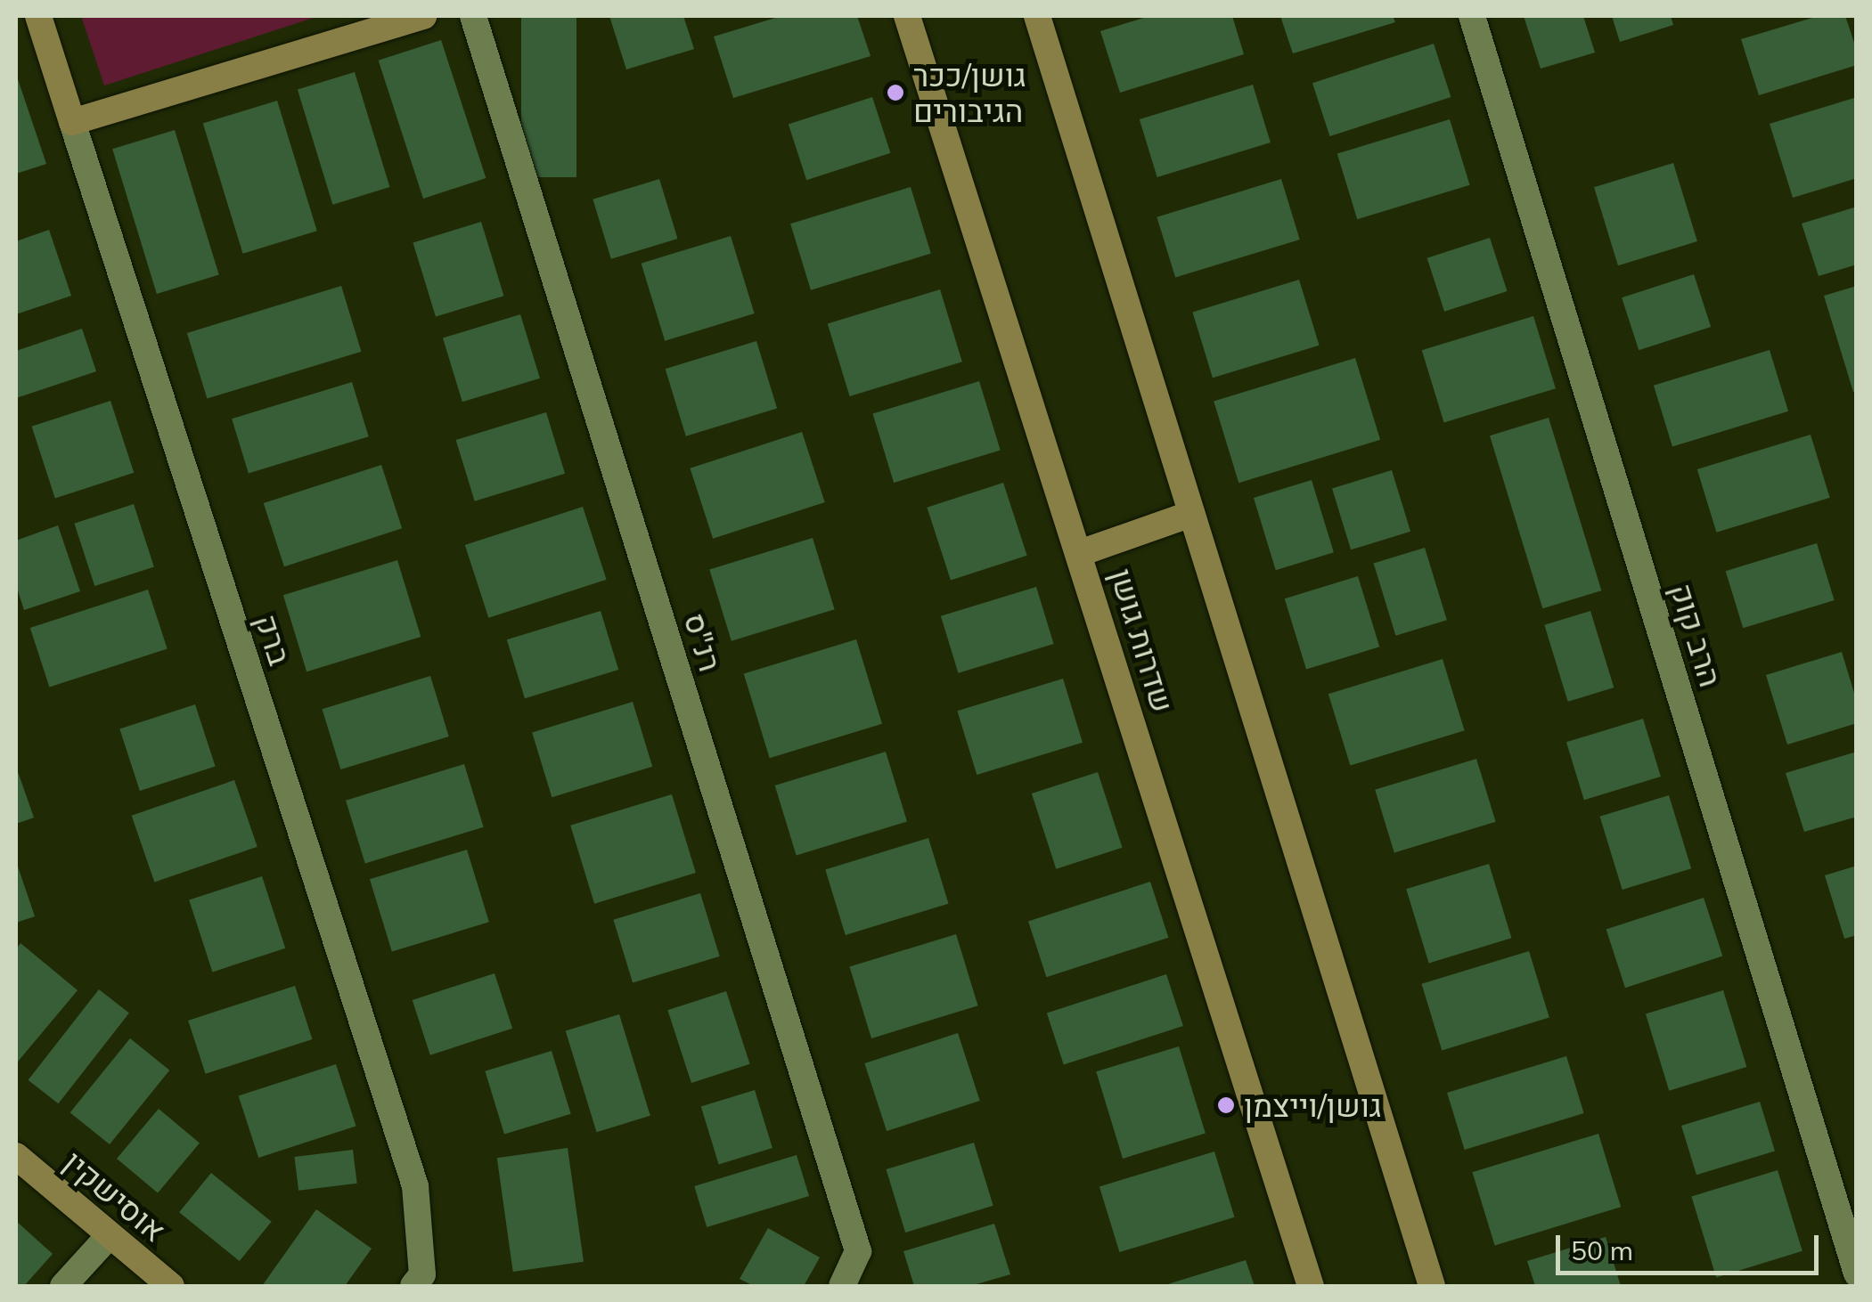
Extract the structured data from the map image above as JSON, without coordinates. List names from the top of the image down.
{
  "streets": {
    "street": [
      "הרב קוק",
      "ברק",
      "שדרות גושן",
      "רנ\"ס",
      "אוסישקין"
    ]
  },
  "places": ["גושן/ככר הגיבורים", "גושן/וייצמן"],
  "scale_bar": "50 m"
}
